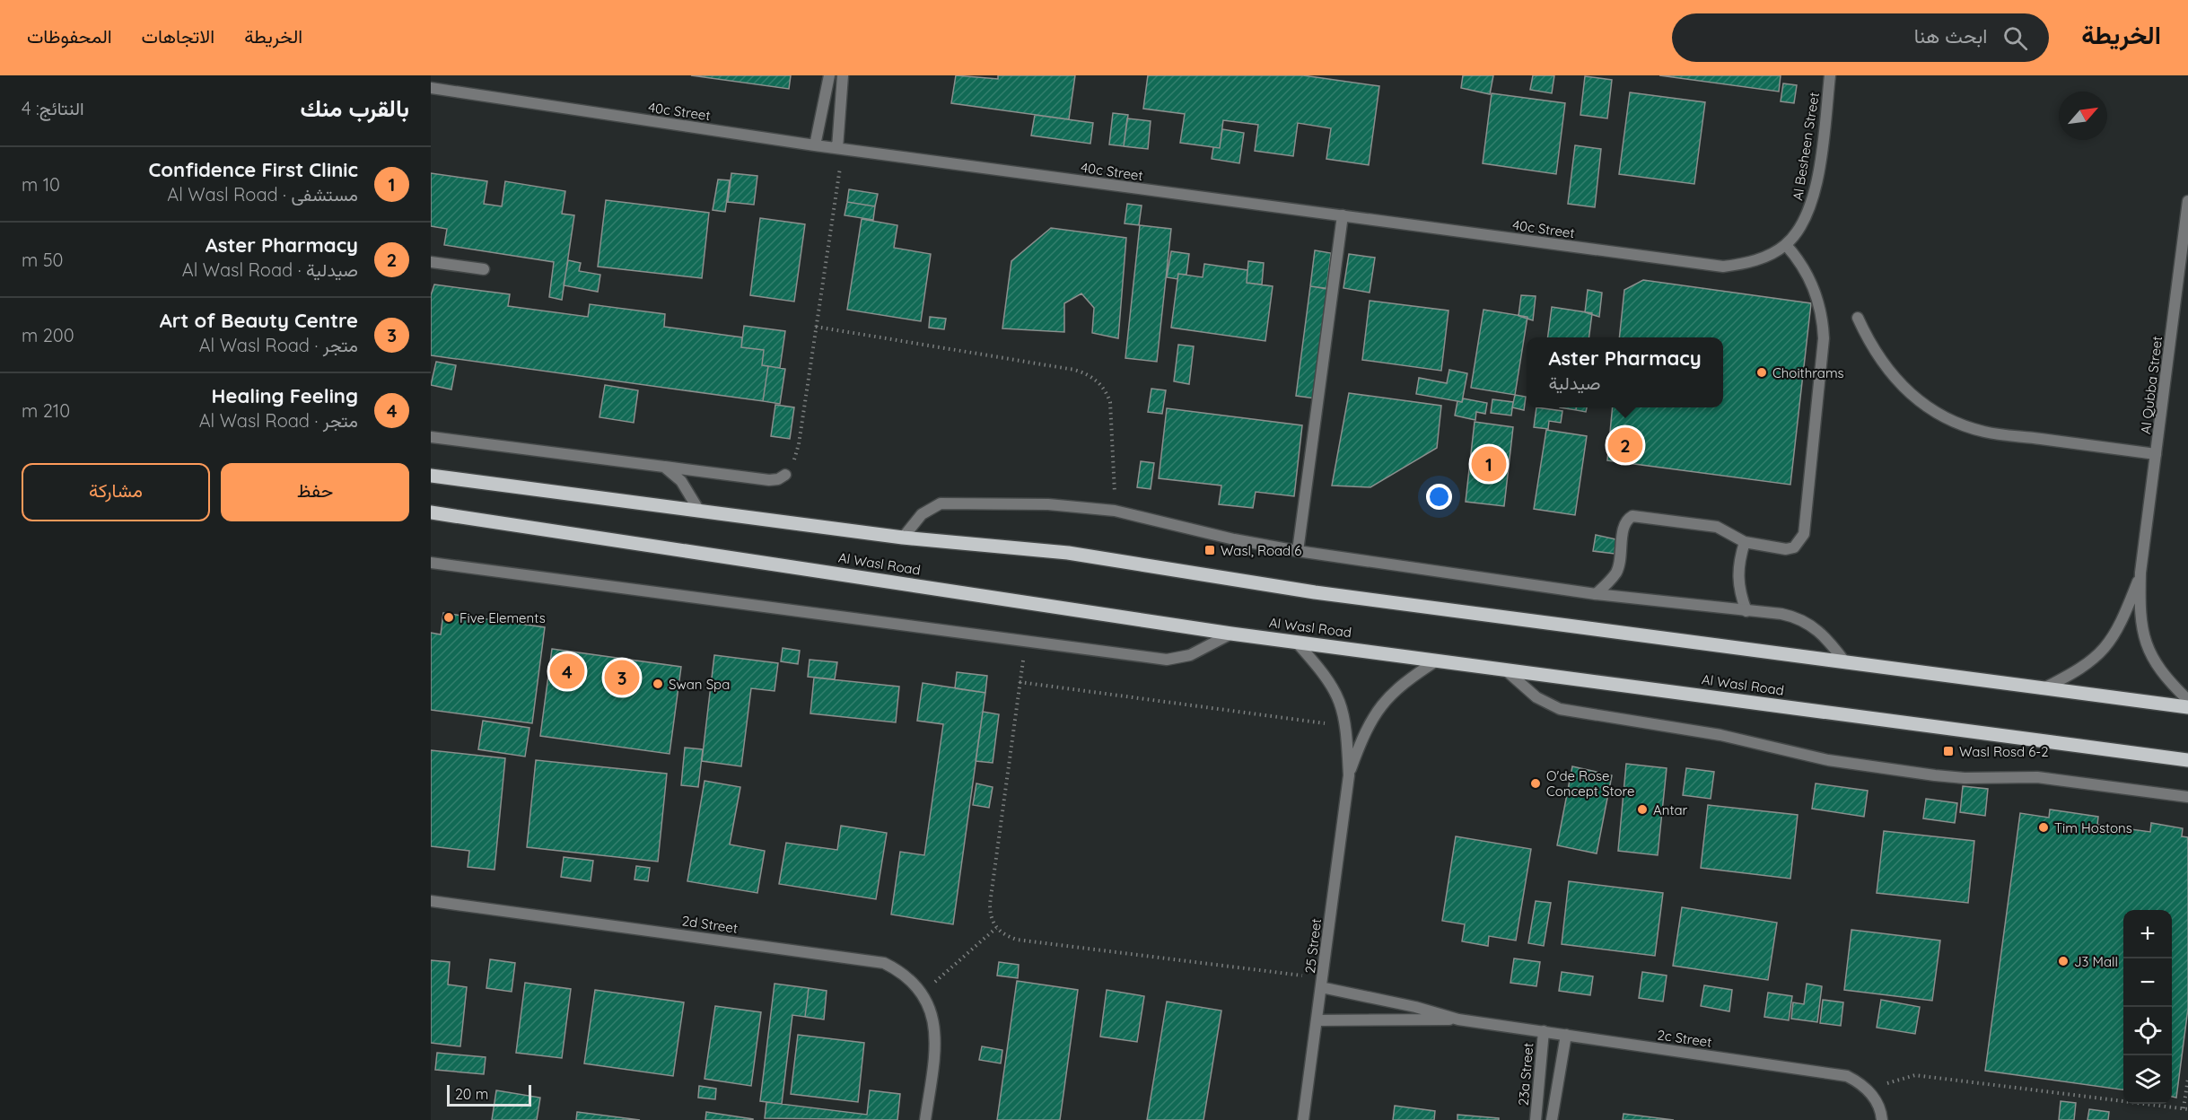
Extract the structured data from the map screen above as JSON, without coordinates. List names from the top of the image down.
{
  "streets": {
    "main road": ["Al Wasl Road"],
    "street": [
      "40c Street",
      "Al Besheen Street",
      "Al Qubba Street",
      "2d Street",
      "25 Street",
      "2c Street",
      "23a Street"
    ]
  },
  "crossings": [
    ["40c Street", "Al Besheen Street"],
    ["Al Qubba Street", "Al Wasl Road"],
    ["Al Wasl Road", "25 Street"],
    ["25 Street", "2c Street"],
    ["2c Street", "23a Street"]
  ],
  "places": {
    "other": [
      "Choithrams",
      "Five Elements",
      "Swan Spa",
      "O'de Rose Concept Store",
      "Antar",
      "Tim Hostons",
      "J3 Mall"
    ],
    "transit": ["Wasl, Road 6", "Wasl Rosd 6-2"]
  },
  "scale_bar": "20 m",
  "north": "top right",
  "page": {
    "header": "الخريطة",
    "search": "ابحث هنا",
    "nav": ["الخريطة", "الاتجاهات", "المحفوظات"],
    "heading": ["بالقرب منك", "النتائج: 4"],
    "list": [
      {
        "mark": "1",
        "name": "Confidence First Clinic",
        "note": "مستشفى · Al Wasl Road",
        "value": "10 m"
      },
      {
        "mark": "2",
        "name": "Aster Pharmacy",
        "note": "صيدلية · Al Wasl Road",
        "value": "50 m"
      },
      {
        "mark": "3",
        "name": "Art of Beauty Centre",
        "note": "متجر · Al Wasl Road",
        "value": "200 m"
      },
      {
        "mark": "4",
        "name": "Healing Feeling",
        "note": "متجر · Al Wasl Road",
        "value": "210 m"
      }
    ],
    "popup": ["Aster Pharmacy", "صيدلية"],
    "pins": [
      "2",
      "1",
      "4",
      "3"
    ],
    "buttons": ["حفظ", "مشاركة"],
    "map_buttons": ["+", "−"],
    "scale": "20 m"
  }
}
